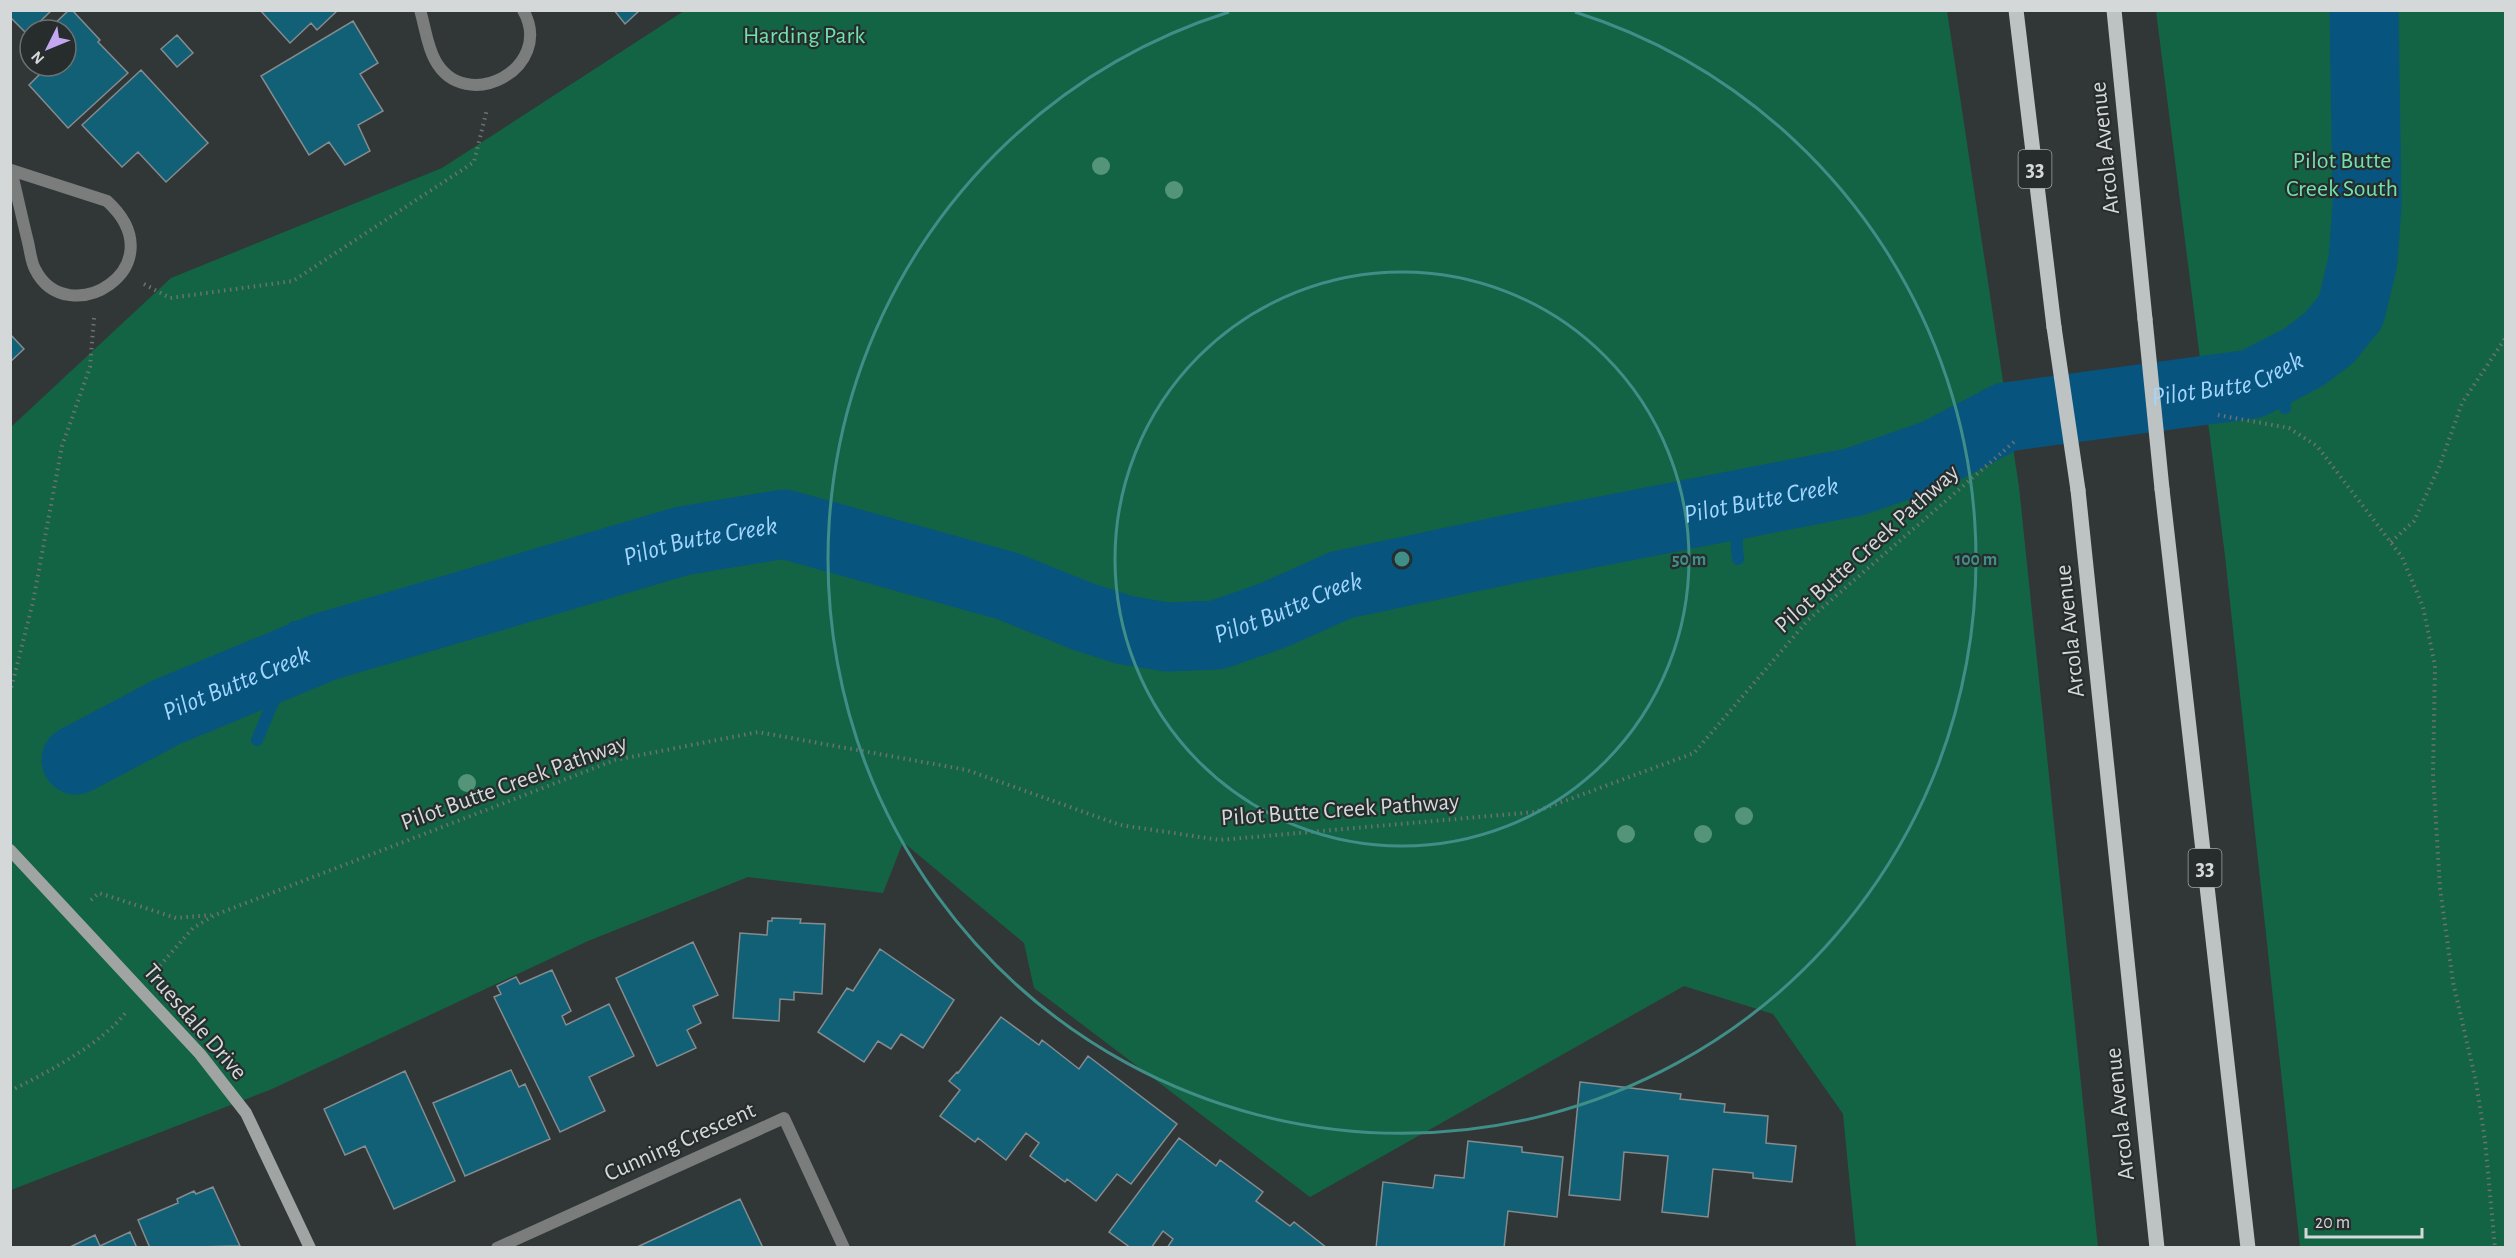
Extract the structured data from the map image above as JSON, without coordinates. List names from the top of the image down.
{
  "streets": {
    "main road": ["Arcola Avenue", "33"],
    "street": ["Truesdale Drive", "Cunning Crescent"],
    "path": ["Pilot Butte Creek Pathway"]
  },
  "water": ["Pilot Butte Creek"],
  "parks": ["Harding Park", "Pilot Butte Creek South"],
  "scale_bar": "20 m",
  "north": "bottom left",
  "rings": ["50 m", "100 m"]
}
